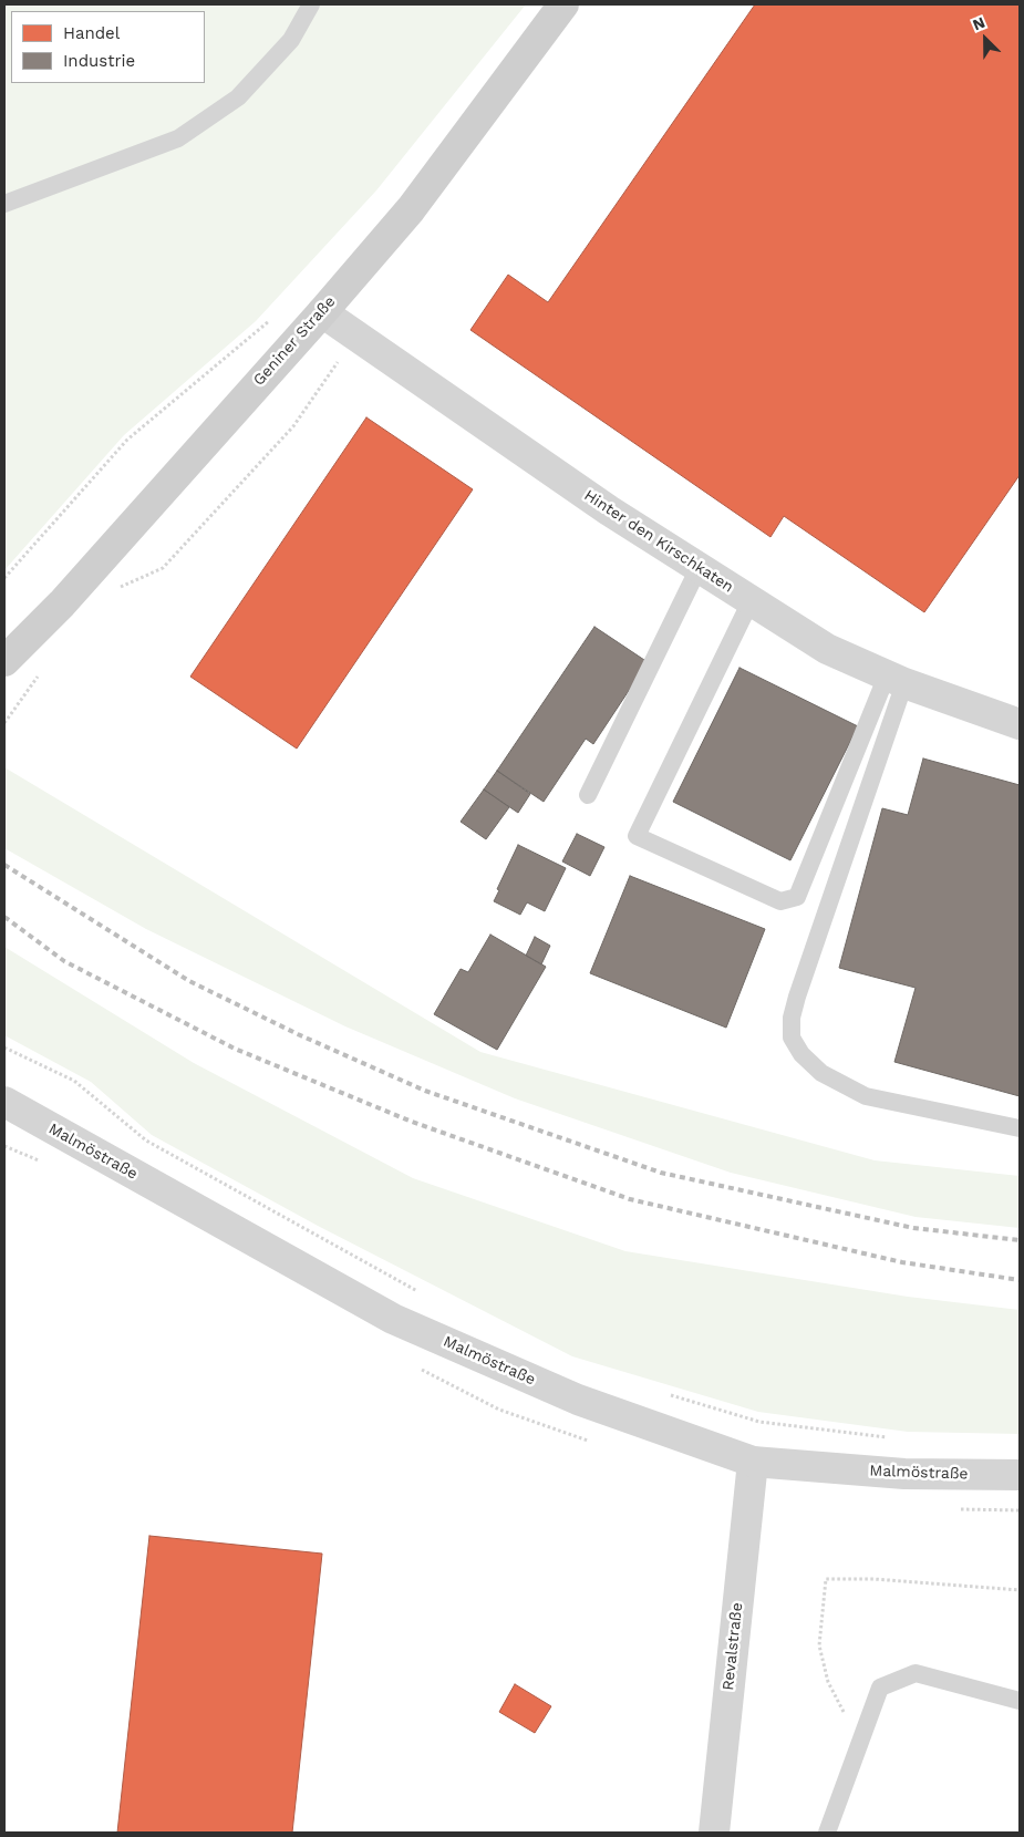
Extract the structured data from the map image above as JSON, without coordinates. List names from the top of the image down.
{
  "streets": {
    "main road": ["Geniner Straße"],
    "street": ["Hinter den Kirschkaten", "Malmöstraße", "Revalstraße"]
  },
  "crossings": [
    ["Geniner Straße", "Hinter den Kirschkaten"],
    ["Malmöstraße", "Revalstraße"]
  ],
  "legend": ["Handel", "Industrie"],
  "north": "top left"
}
